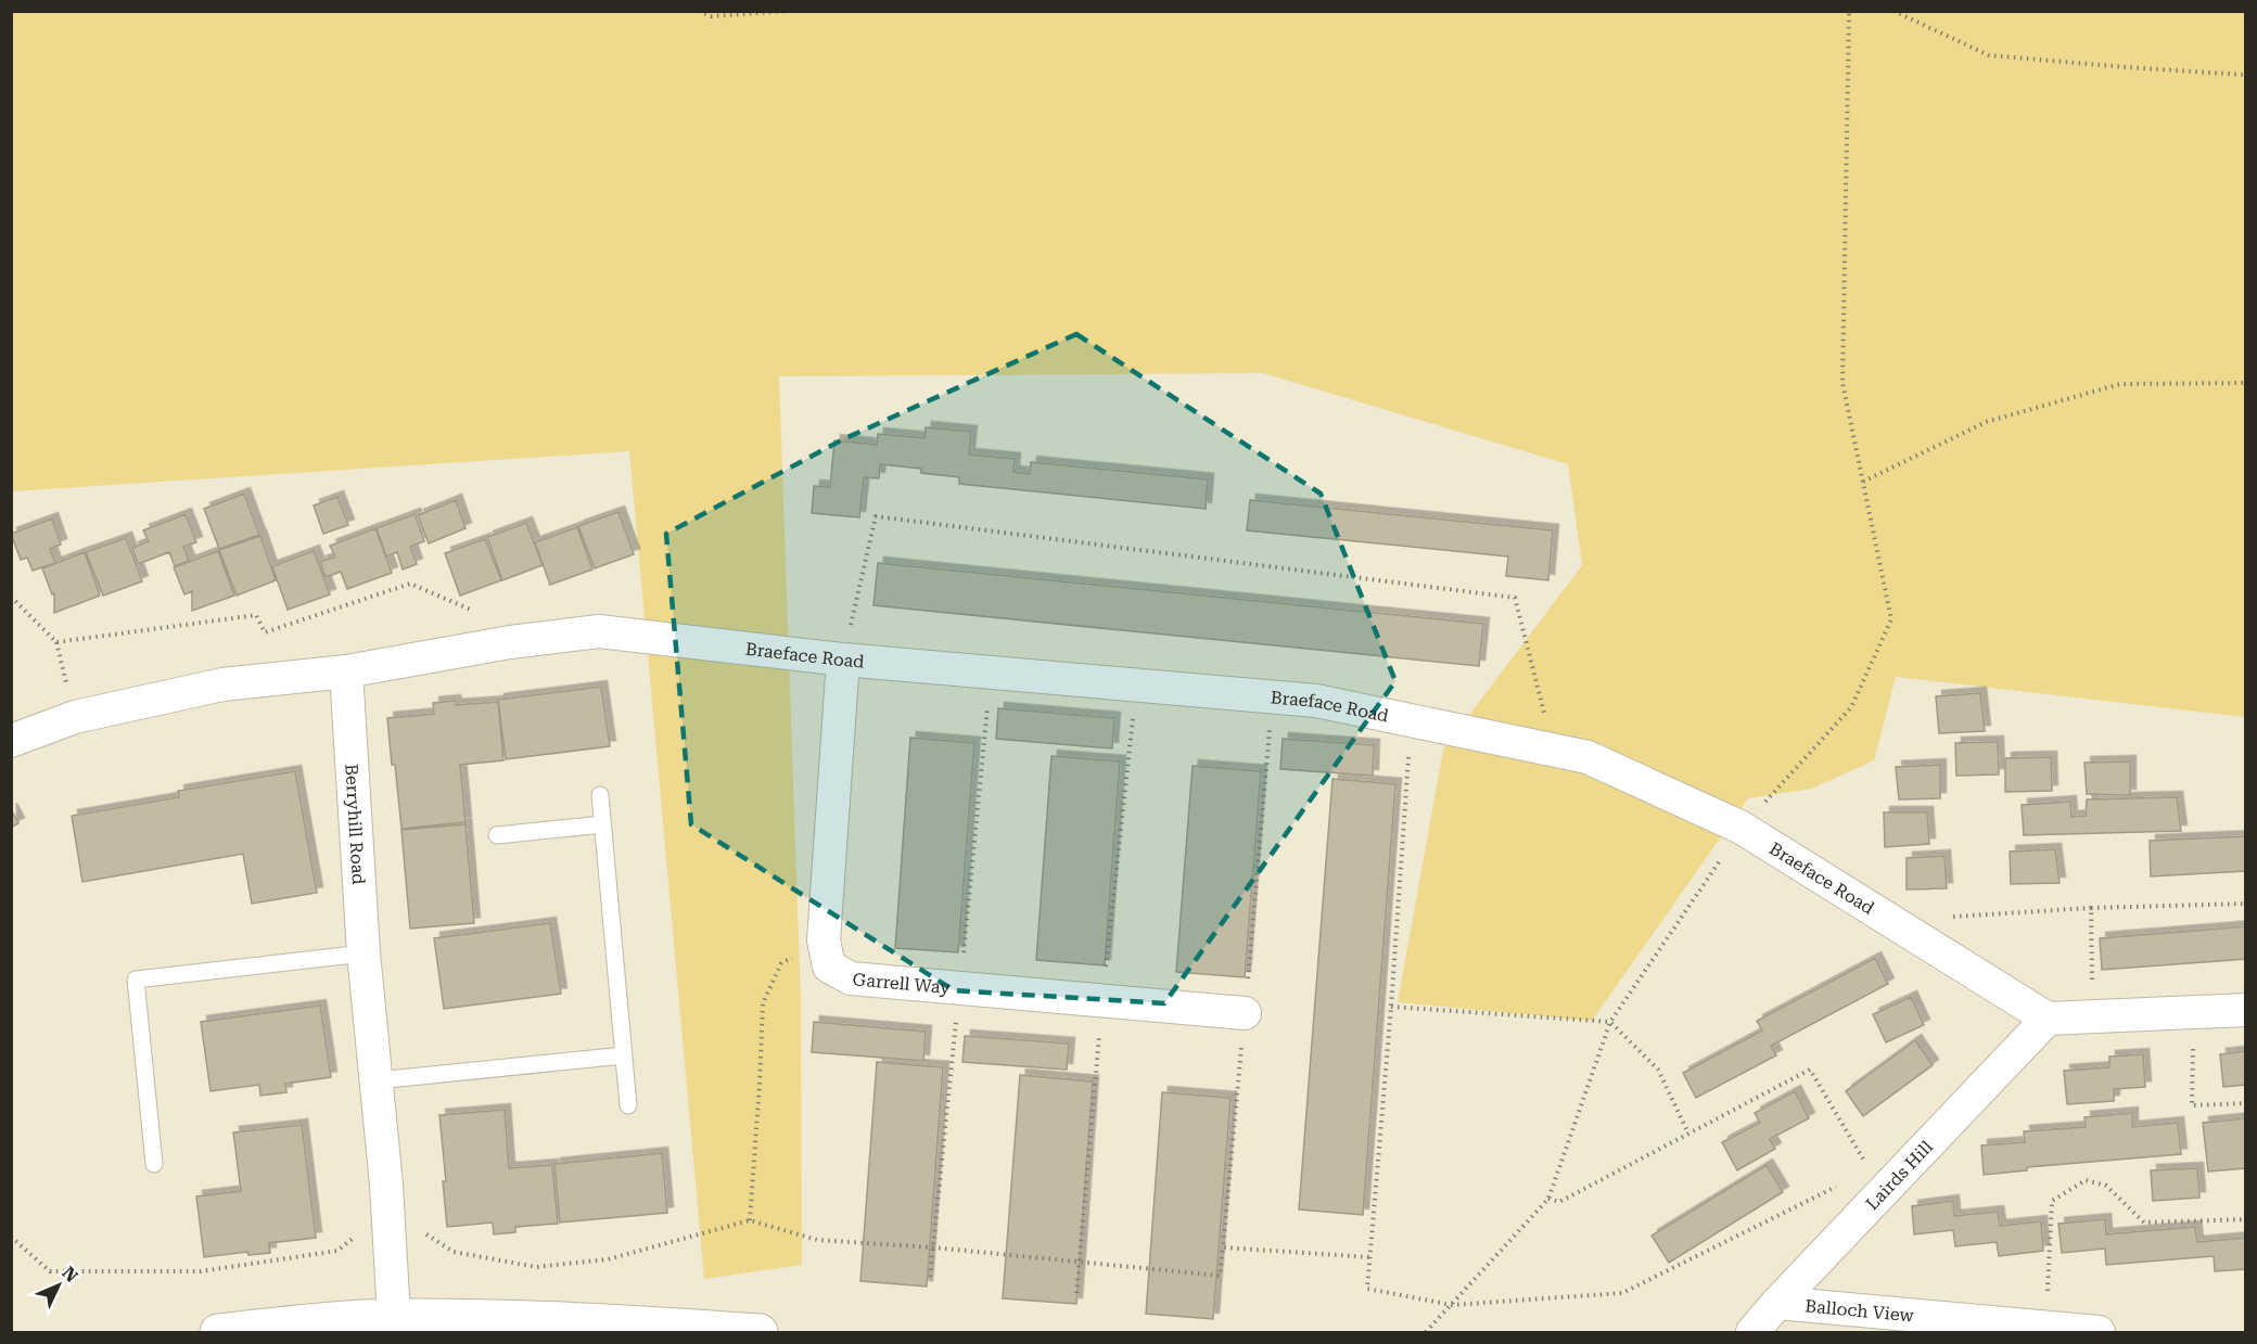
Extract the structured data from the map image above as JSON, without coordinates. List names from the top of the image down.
{
  "streets": {
    "street": [
      "Braeface Road",
      "Berryhill Road",
      "Garrell Way",
      "Lairds Hill",
      "Balloch View"
    ]
  },
  "crossings": [
    ["Braeface Road", "Berryhill Road"],
    ["Braeface Road", "Garrell Way"],
    ["Braeface Road", "Lairds Hill"],
    ["Lairds Hill", "Balloch View"]
  ],
  "north": "top right"
}
